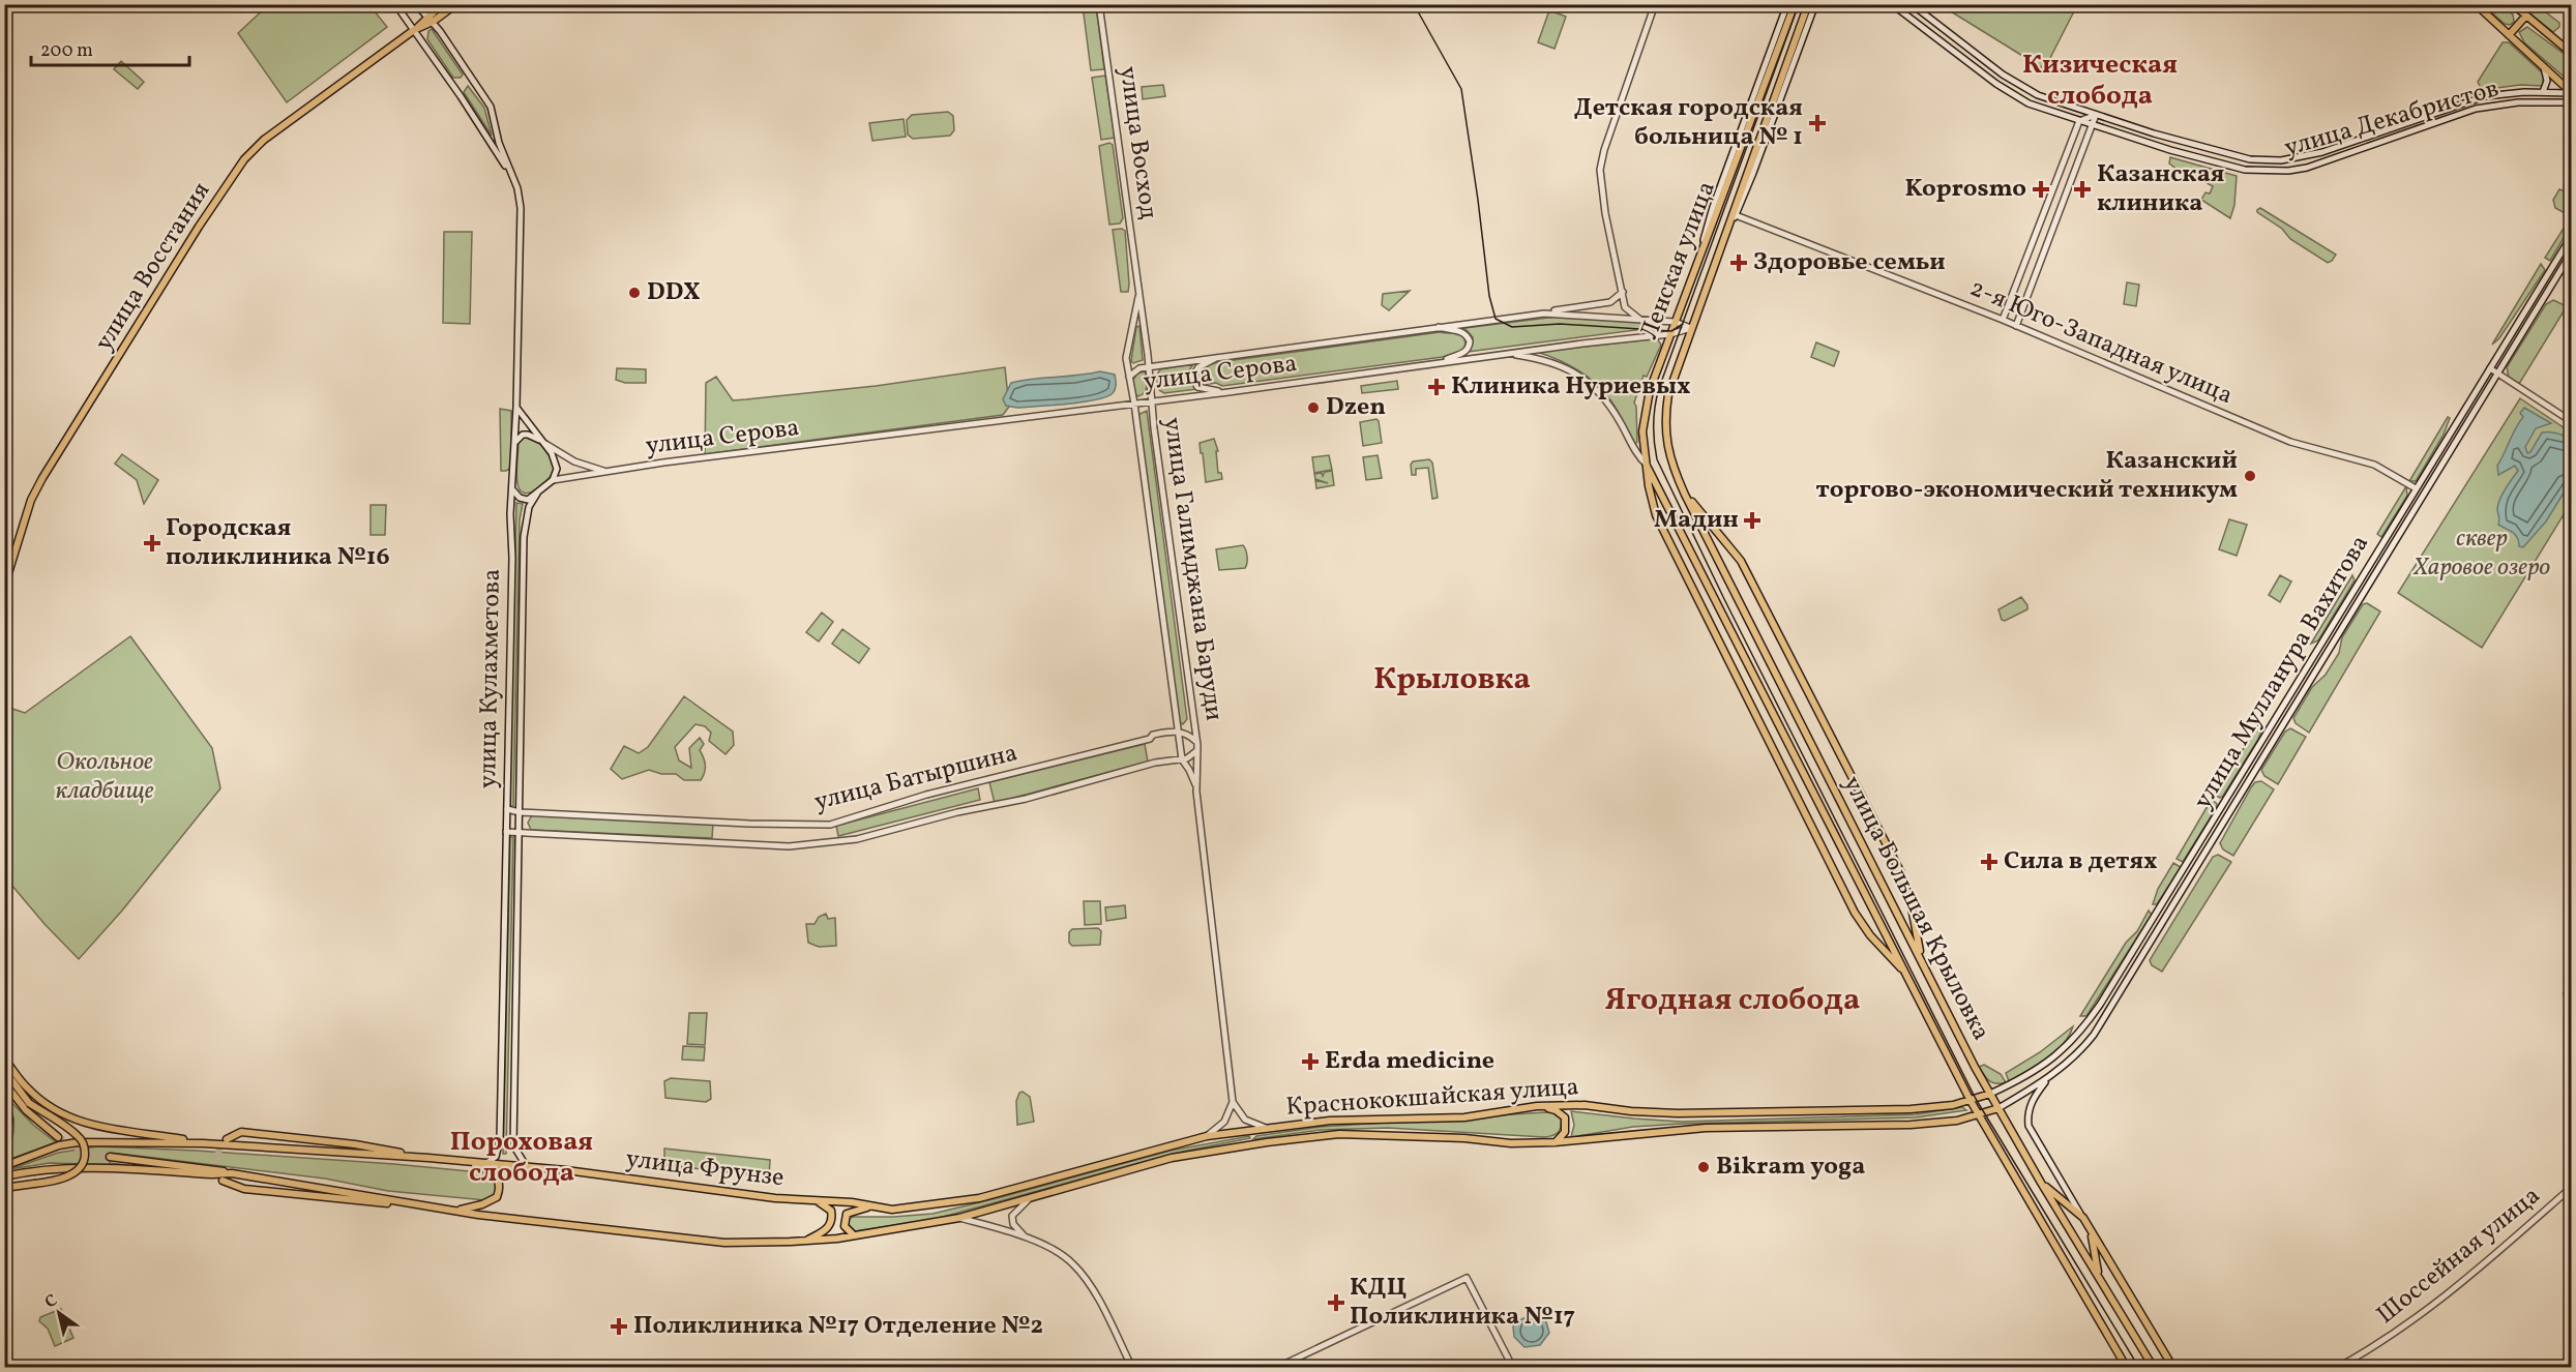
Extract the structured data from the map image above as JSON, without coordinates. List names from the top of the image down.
{
  "streets": {
    "main road": [
      "Ленская улица",
      "улица Восстания",
      "улица Большая Крыловка",
      "Краснококшайская улица",
      "улица Фрунзе"
    ],
    "street": [
      "улица Декабристов",
      "улица Восход",
      "2-я Юго-Западная улица",
      "улица Серова",
      "улица Галимджана Баруди",
      "улица Мулланура Вахитова",
      "улица Кулахметова",
      "улица Батыршина",
      "Шоссейная улица"
    ]
  },
  "crossings": [
    ["улица Восход", "улица Серова"],
    ["улица Восход", "улица Галимджана Баруди"],
    ["Ленская улица", "улица Серова"],
    ["Ленская улица", "улица Большая Крыловка"],
    ["улица Восстания", "улица Кулахметова"],
    ["2-я Юго-Западная улица", "улица Мулланура Вахитова"],
    ["улица Серова", "улица Галимджана Баруди"],
    ["улица Серова", "улица Кулахметова"],
    ["улица Галимджана Баруди", "улица Батыршина"],
    ["улица Мулланура Вахитова", "улица Большая Крыловка"],
    ["улица Мулланура Вахитова", "Краснококшайская улица"],
    ["улица Кулахметова", "улица Батыршина"],
    ["улица Кулахметова", "улица Фрунзе"],
    ["улица Большая Крыловка", "Краснококшайская улица"],
    ["Краснококшайская улица", "улица Фрунзе"]
  ],
  "districts": [
    "Кизическая слобода",
    "Крыловка",
    "Ягодная слобода",
    "Пороховая слобода"
  ],
  "parks": ["сквер Харовое озеро", "Окольное кладбище"],
  "places": {
    "health": [
      "Детская городская больница № 1",
      "Koprosmo",
      "Казанская клиника",
      "Здоровье семьи",
      "Клиника Нуриевых",
      "Мадин",
      "Городская поликлиника №16",
      "Сила в детях",
      "Erda medicine",
      "КДЦ Поликлиника №17",
      "Поликлиника №17 Отделение №2"
    ],
    "other": [
      "DDX",
      "Dzen",
      "Казанский торгово-экономический техникум",
      "Bikram yoga"
    ]
  },
  "scale_bar": "200 m",
  "north": "top left"
}
